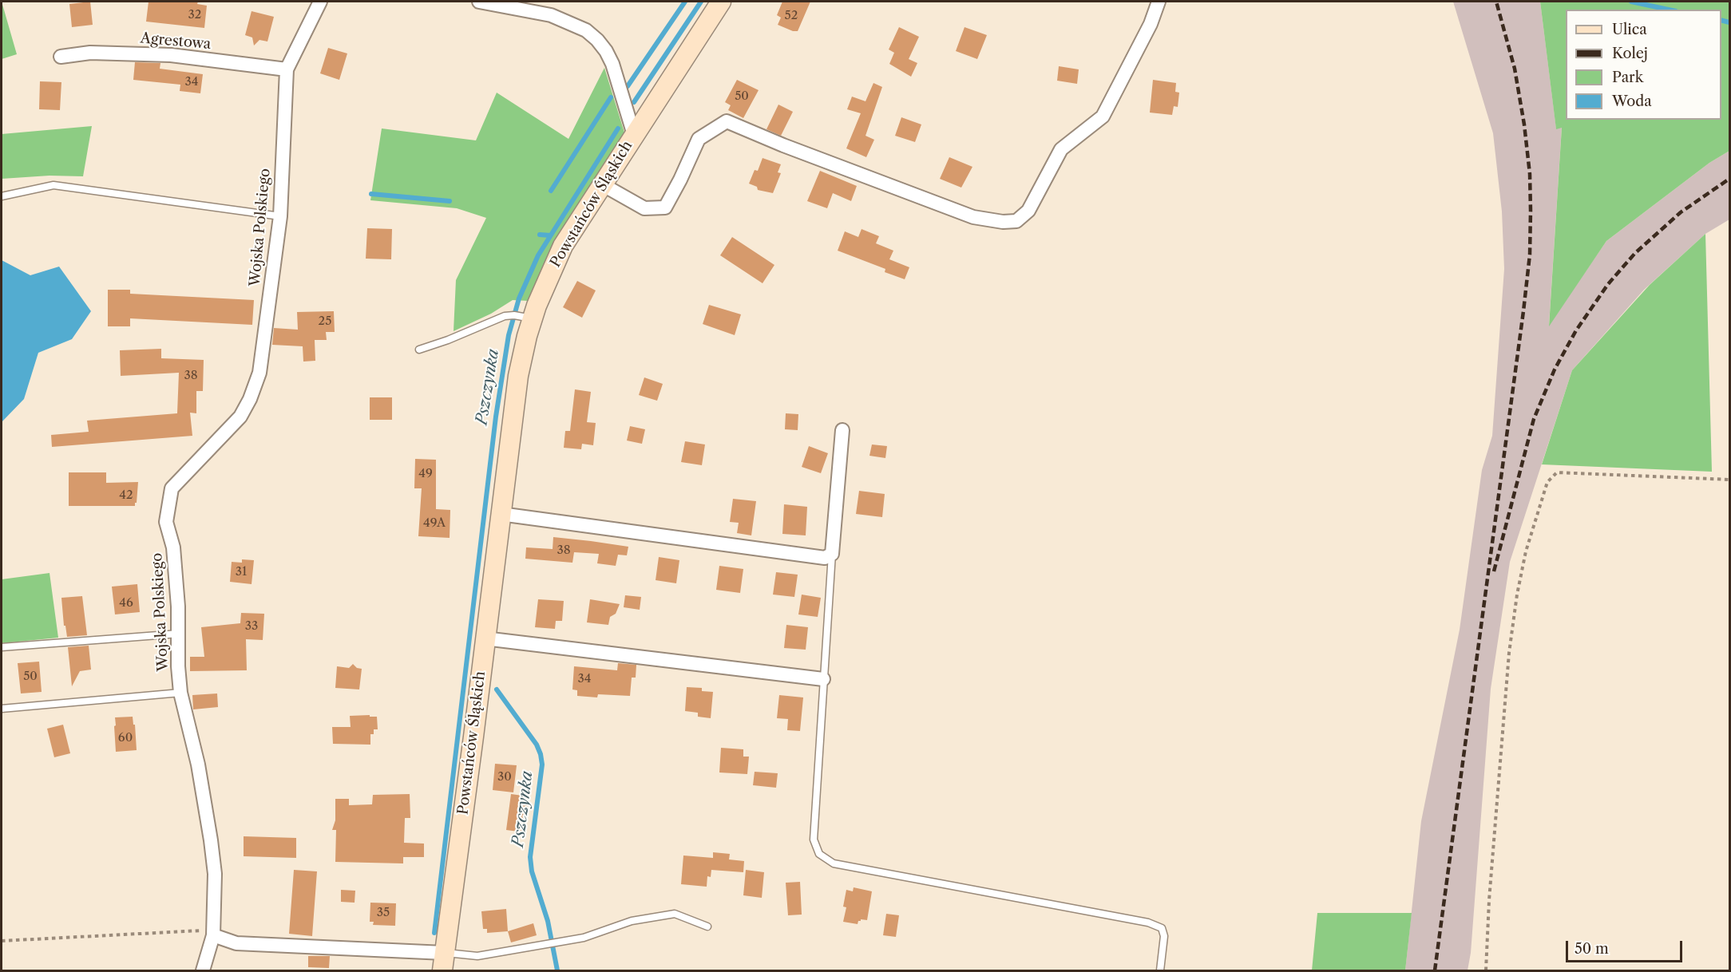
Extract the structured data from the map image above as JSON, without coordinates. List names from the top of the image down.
{
  "streets": {
    "street": ["Agrestowa", "Powstańców Śląskich", "Wojska Polskiego"]
  },
  "crossings": [
    ["Agrestowa", "Wojska Polskiego"]
  ],
  "water": ["Pszczynka"],
  "house_numbers": [
    "32",
    "52",
    "34",
    "50",
    "25",
    "38",
    "49",
    "42",
    "49A",
    "38",
    "31",
    "46",
    "33",
    "50",
    "34",
    "60",
    "30",
    "35"
  ],
  "legend": [
    "Ulica",
    "Kolej",
    "Park",
    "Woda"
  ],
  "scale_bar": "50 m"
}
